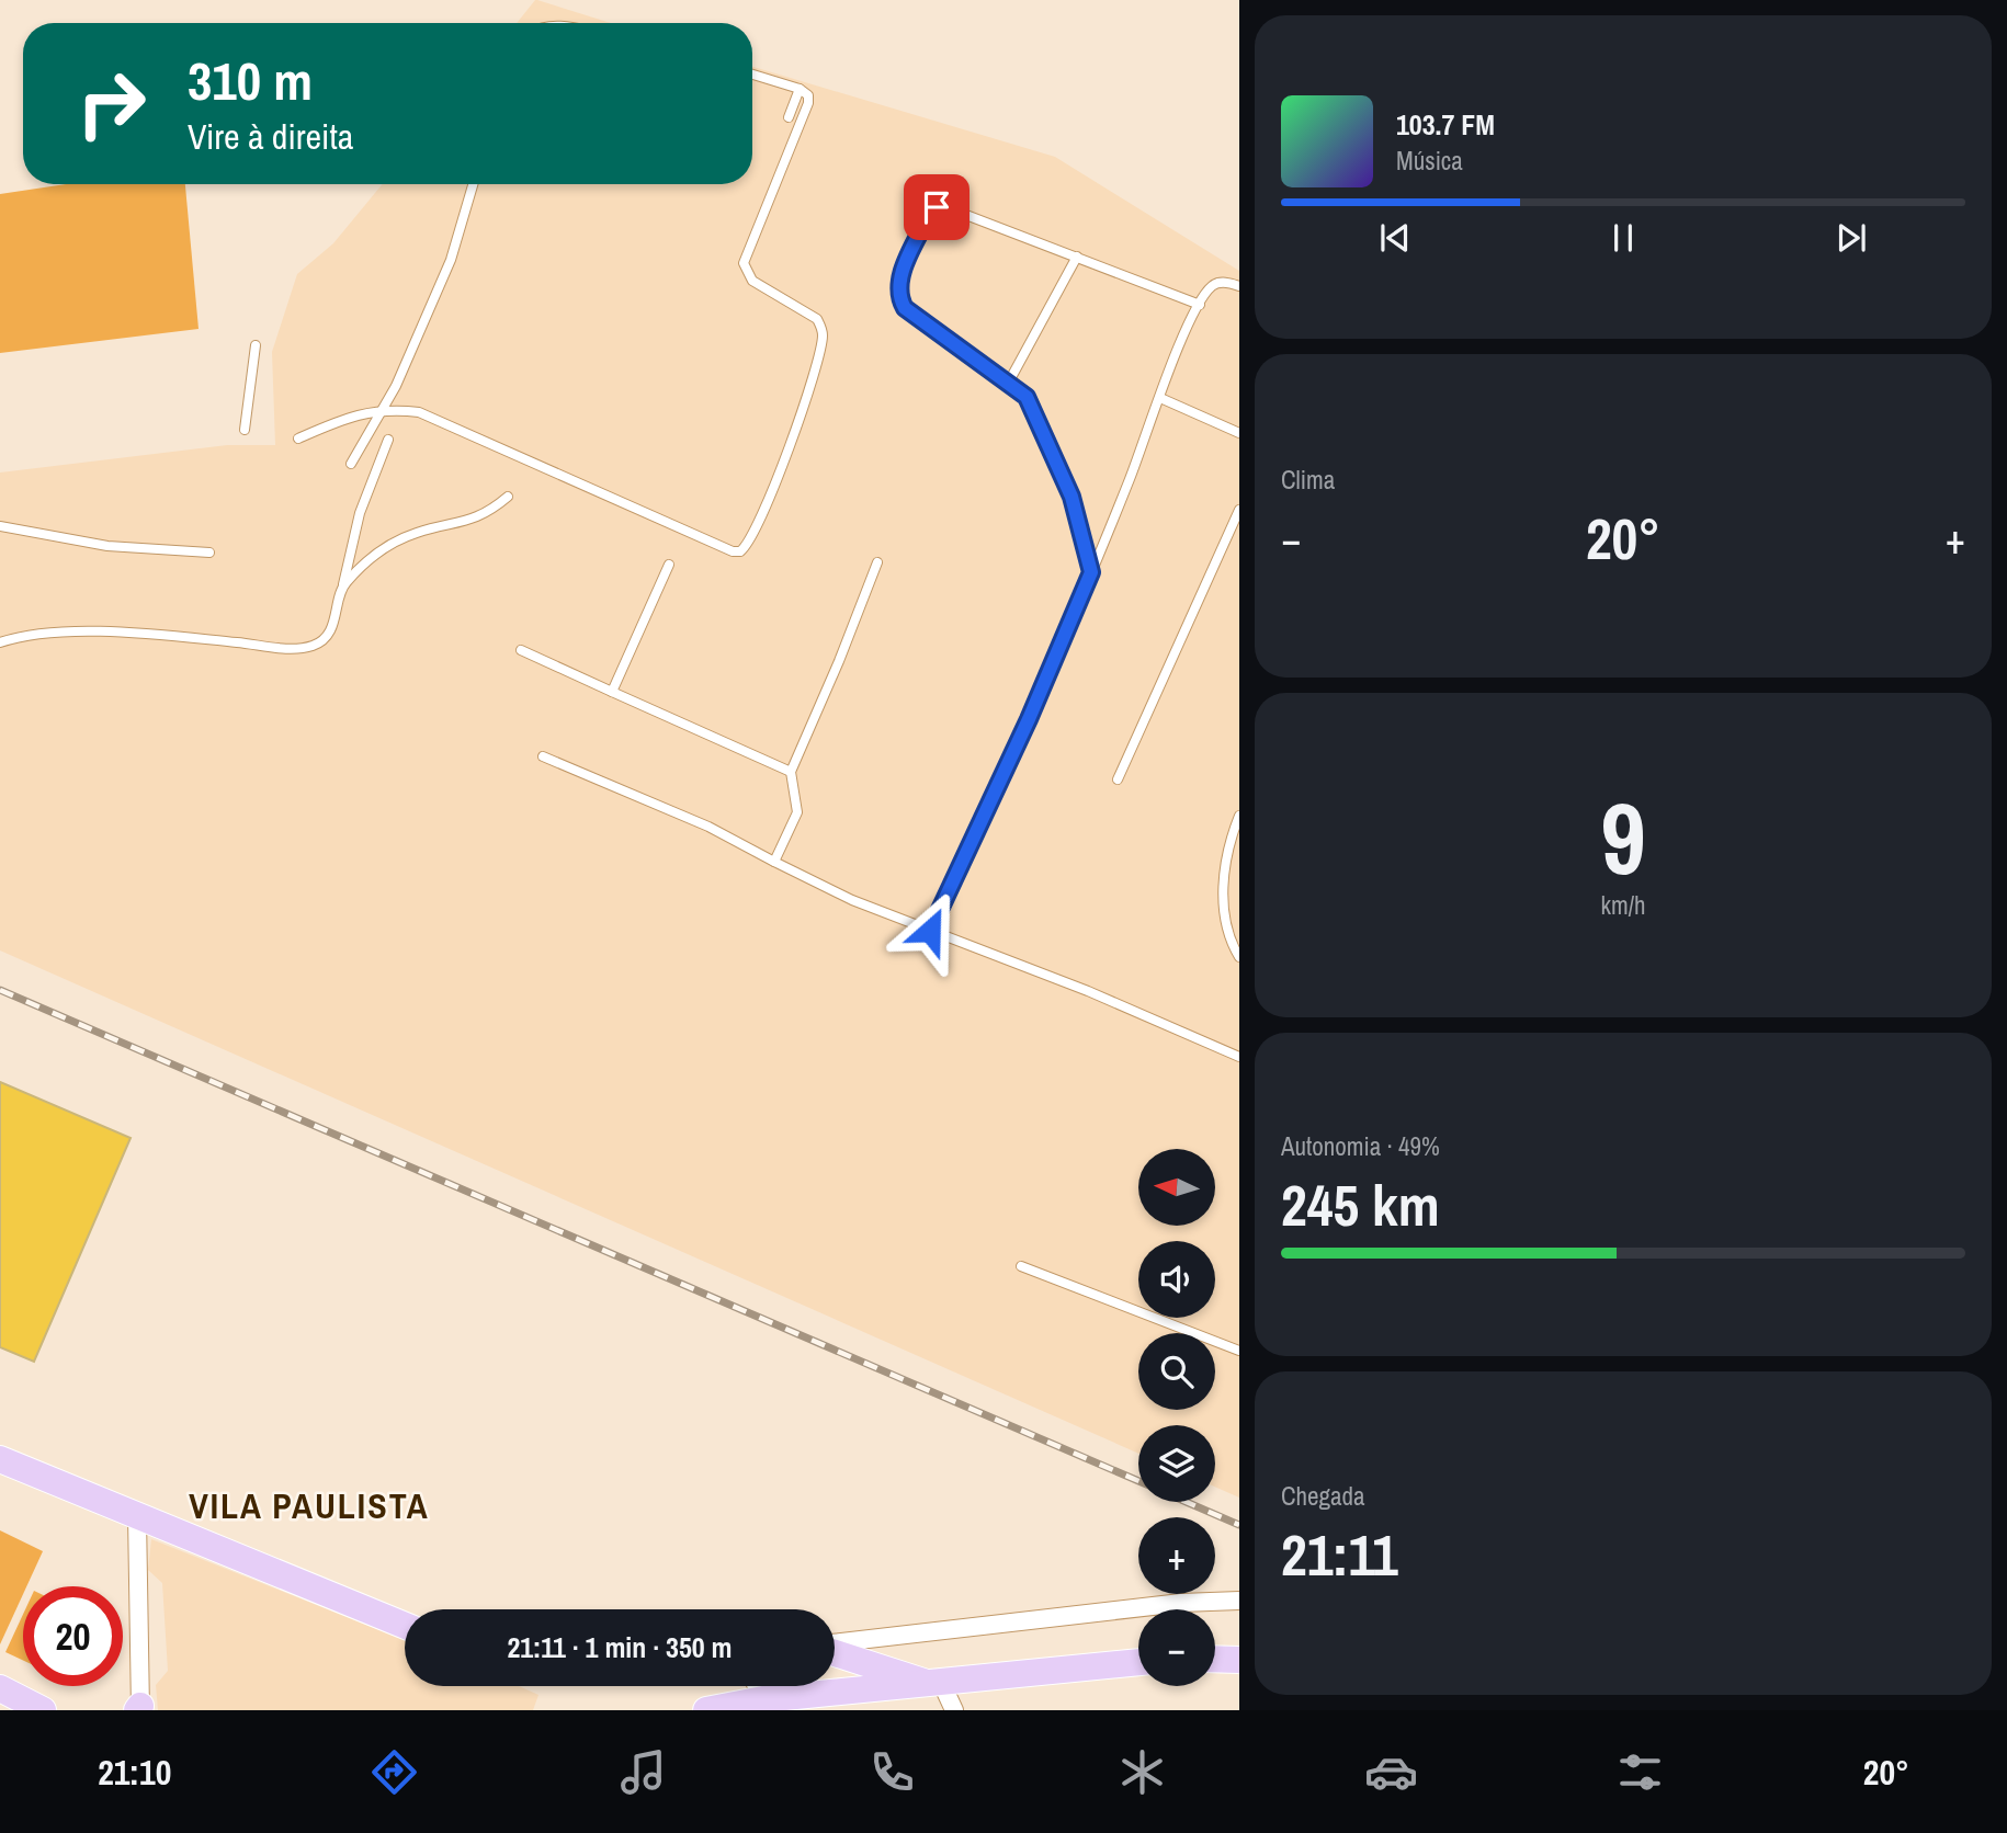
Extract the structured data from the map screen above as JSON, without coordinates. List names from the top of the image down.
{
  "districts": ["VILA PAULISTA"],
  "north": "left",
  "page": {
    "turn": ["310 m", "Vire à direita"],
    "song": ["103.7 FM", "Música"],
    "tile": [
      "Clima",
      ["9", "km/h"],
      ["Autonomia · 49%", "245 km"],
      ["Chegada", "21:11"]
    ],
    "heat": ["−", "20°", "+"],
    "map_buttons": ["+", "−"],
    "limit": "20",
    "trip": "21:11 · 1 min · 350 m",
    "tabs": ["21:10", "20°"]
  }
}
